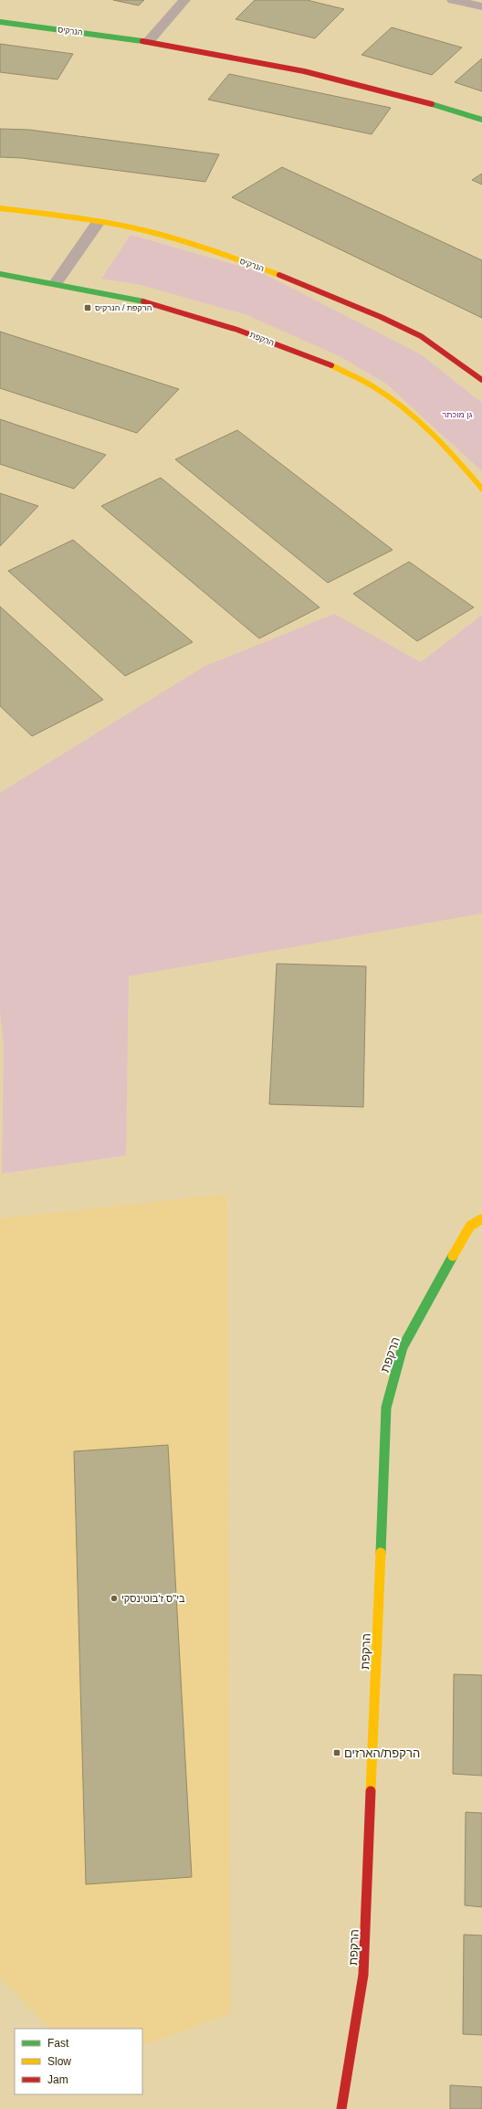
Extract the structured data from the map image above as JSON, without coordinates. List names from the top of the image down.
{
  "streets": {
    "street": ["הנרקיס", "הרקפת"]
  },
  "parks": ["גן מוכתר"],
  "places": {
    "transit": ["הרקפת / הנרקיס", "הרקפת/הארזים"],
    "other": ["בי\"ס ז'בוטינסקי"]
  },
  "legend": ["Fast", "Slow", "Jam"]
}
